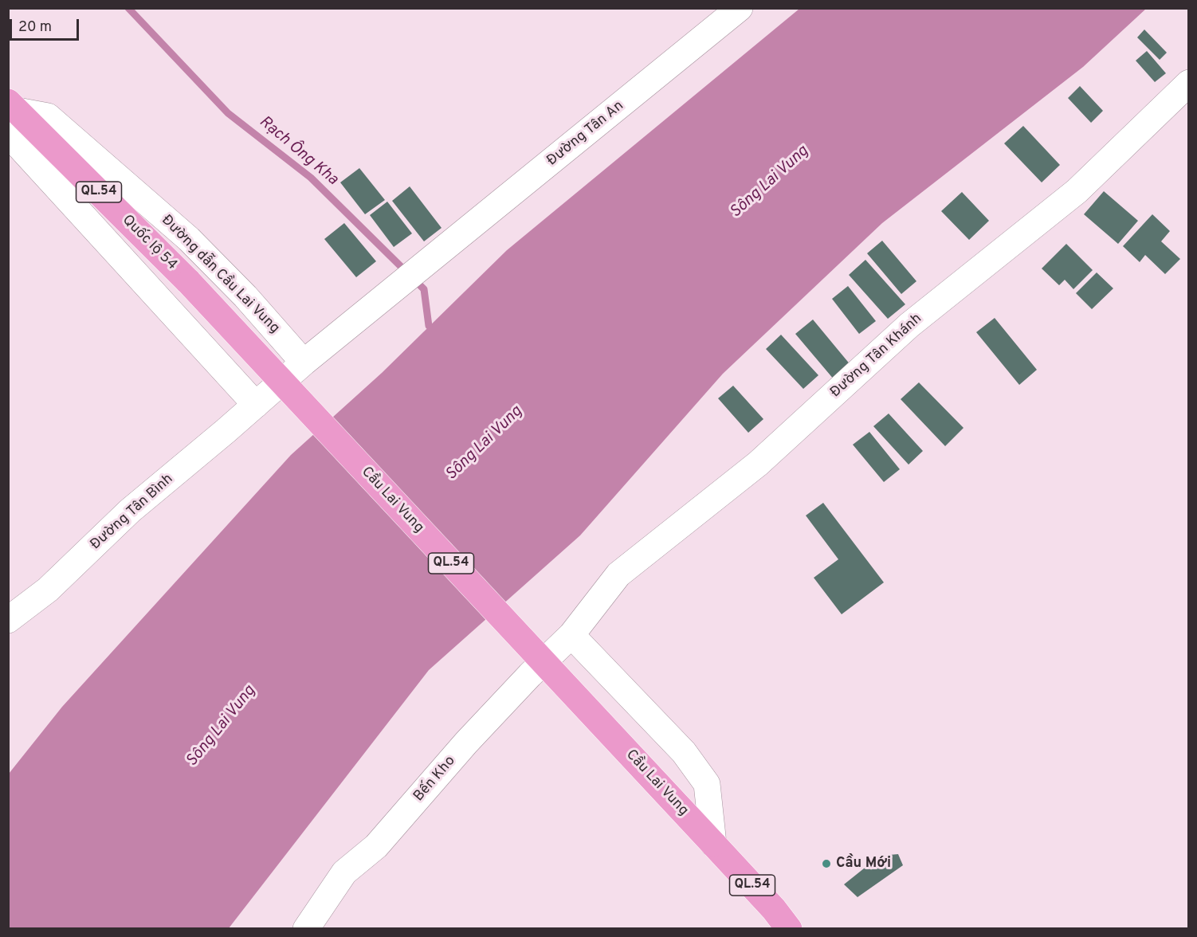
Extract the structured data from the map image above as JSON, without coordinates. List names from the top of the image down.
{
  "streets": {
    "highway": ["QL.54", "Quốc lộ 54", "Cầu Lai Vung"],
    "street": [
      "Đường Tân An",
      "Đường dẫn Cầu Lai Vung",
      "Đường Tân Khánh",
      "Đường Tân Bình",
      "Bến Kho"
    ]
  },
  "crossings": [
    ["Đường Tân An", "Đường dẫn Cầu Lai Vung"],
    ["Đường Tân An", "Đường Tân Bình"],
    ["QL.54", "Cầu Lai Vung"],
    ["Quốc lộ 54", "Đường dẫn Cầu Lai Vung"],
    ["Quốc lộ 54", "Cầu Lai Vung"],
    ["Đường dẫn Cầu Lai Vung", "Đường Tân Bình"],
    ["Đường Tân Khánh", "Bến Kho"]
  ],
  "water": ["Rạch Ông Kha", "Sông Lai Vung"],
  "places": ["Cầu Mới"],
  "scale_bar": "20 m"
}
